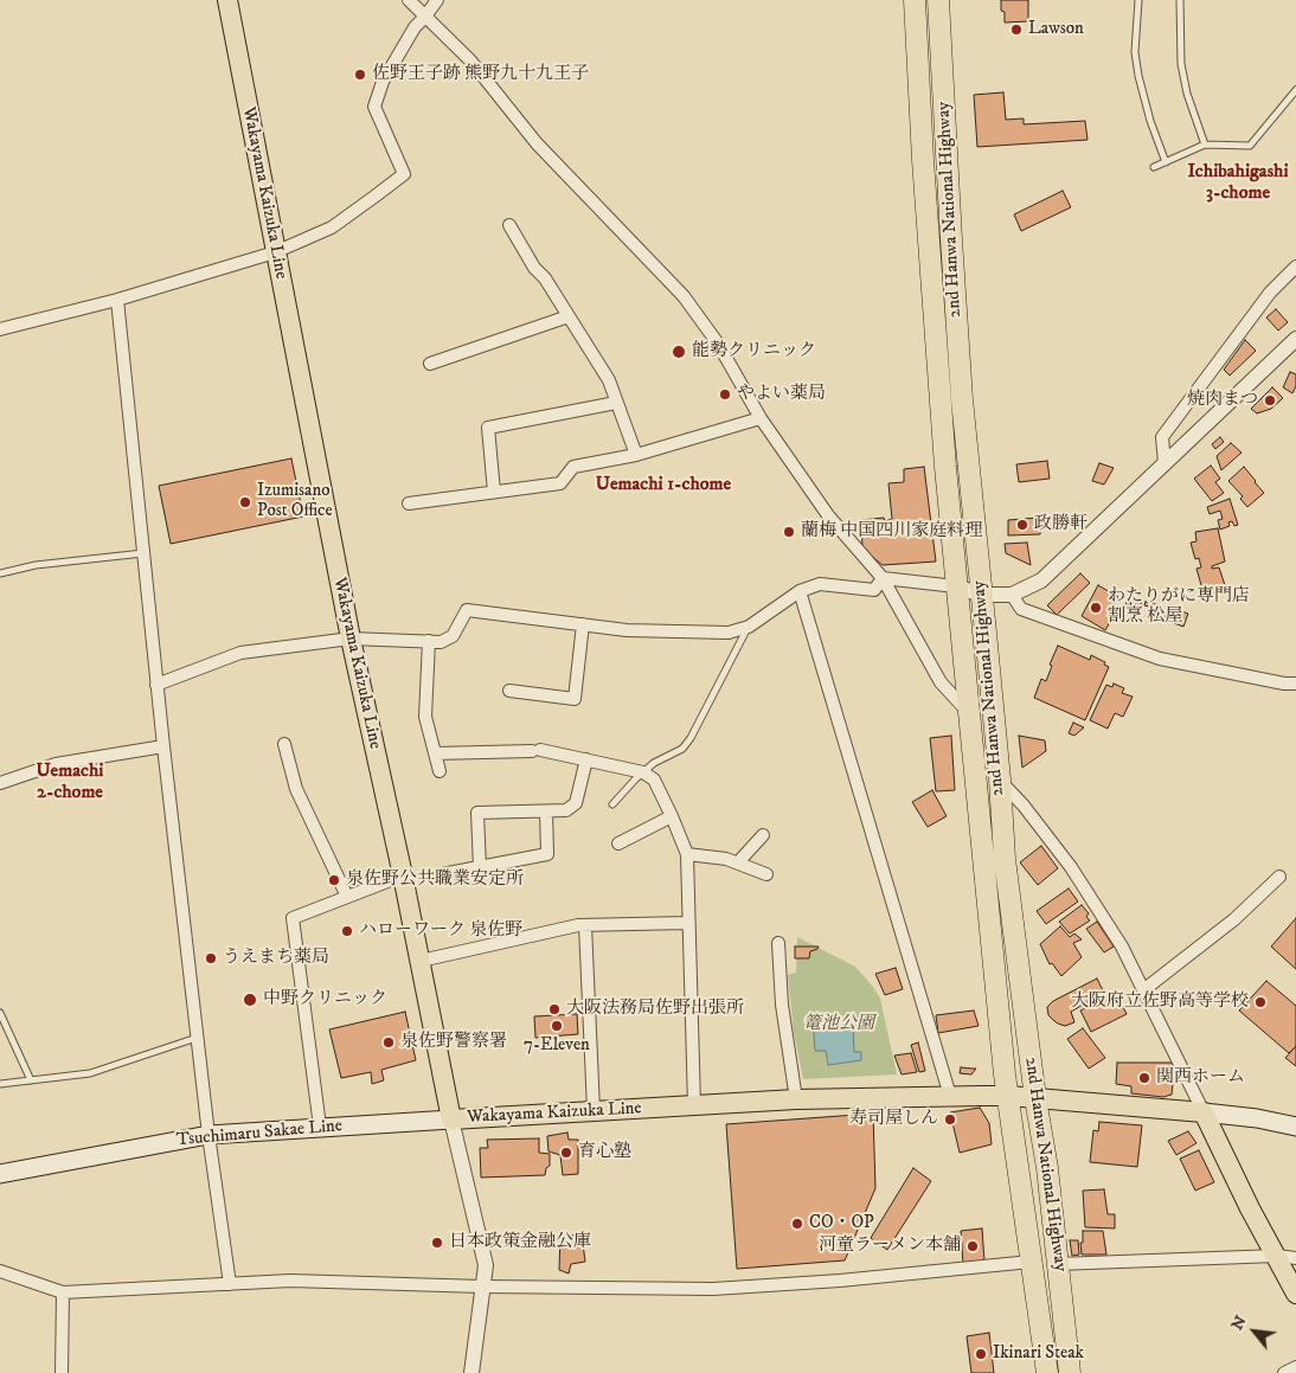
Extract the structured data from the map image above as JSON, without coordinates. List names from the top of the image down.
{
  "streets": {
    "highway": ["2nd Hanwa National Highway"],
    "main road": ["Wakayama Kaizuka Line", "Tsuchimaru Sakae Line"]
  },
  "crossings": [
    ["Wakayama Kaizuka Line", "2nd Hanwa National Highway"],
    ["Wakayama Kaizuka Line", "Tsuchimaru Sakae Line"]
  ],
  "districts": ["Ichibahigashi 3-chome", "Uemachi 1-chome", "Uemachi 2-chome"],
  "parks": ["篭池公園"],
  "places": [
    "Lawson",
    "佐野王子跡 熊野九十九王子",
    "能勢クリニック",
    "やよい薬局",
    "焼肉まつ",
    "Izumisano Post Office",
    "政勝軒",
    "蘭梅 中国四川家庭料理",
    "わたりがに専門店 割烹 松屋",
    "泉佐野公共職業安定所",
    "ハローワーク 泉佐野",
    "うえまち薬局",
    "中野クリニック",
    "大阪府立佐野高等学校",
    "大阪法務局佐野出張所",
    "7-Eleven",
    "泉佐野警察署",
    "関西ホーム",
    "寿司屋しん",
    "育心塾",
    "CO・OP",
    "日本政策金融公庫",
    "河童ラーメン本舗",
    "Ikinari Steak"
  ],
  "north": "top left"
}
